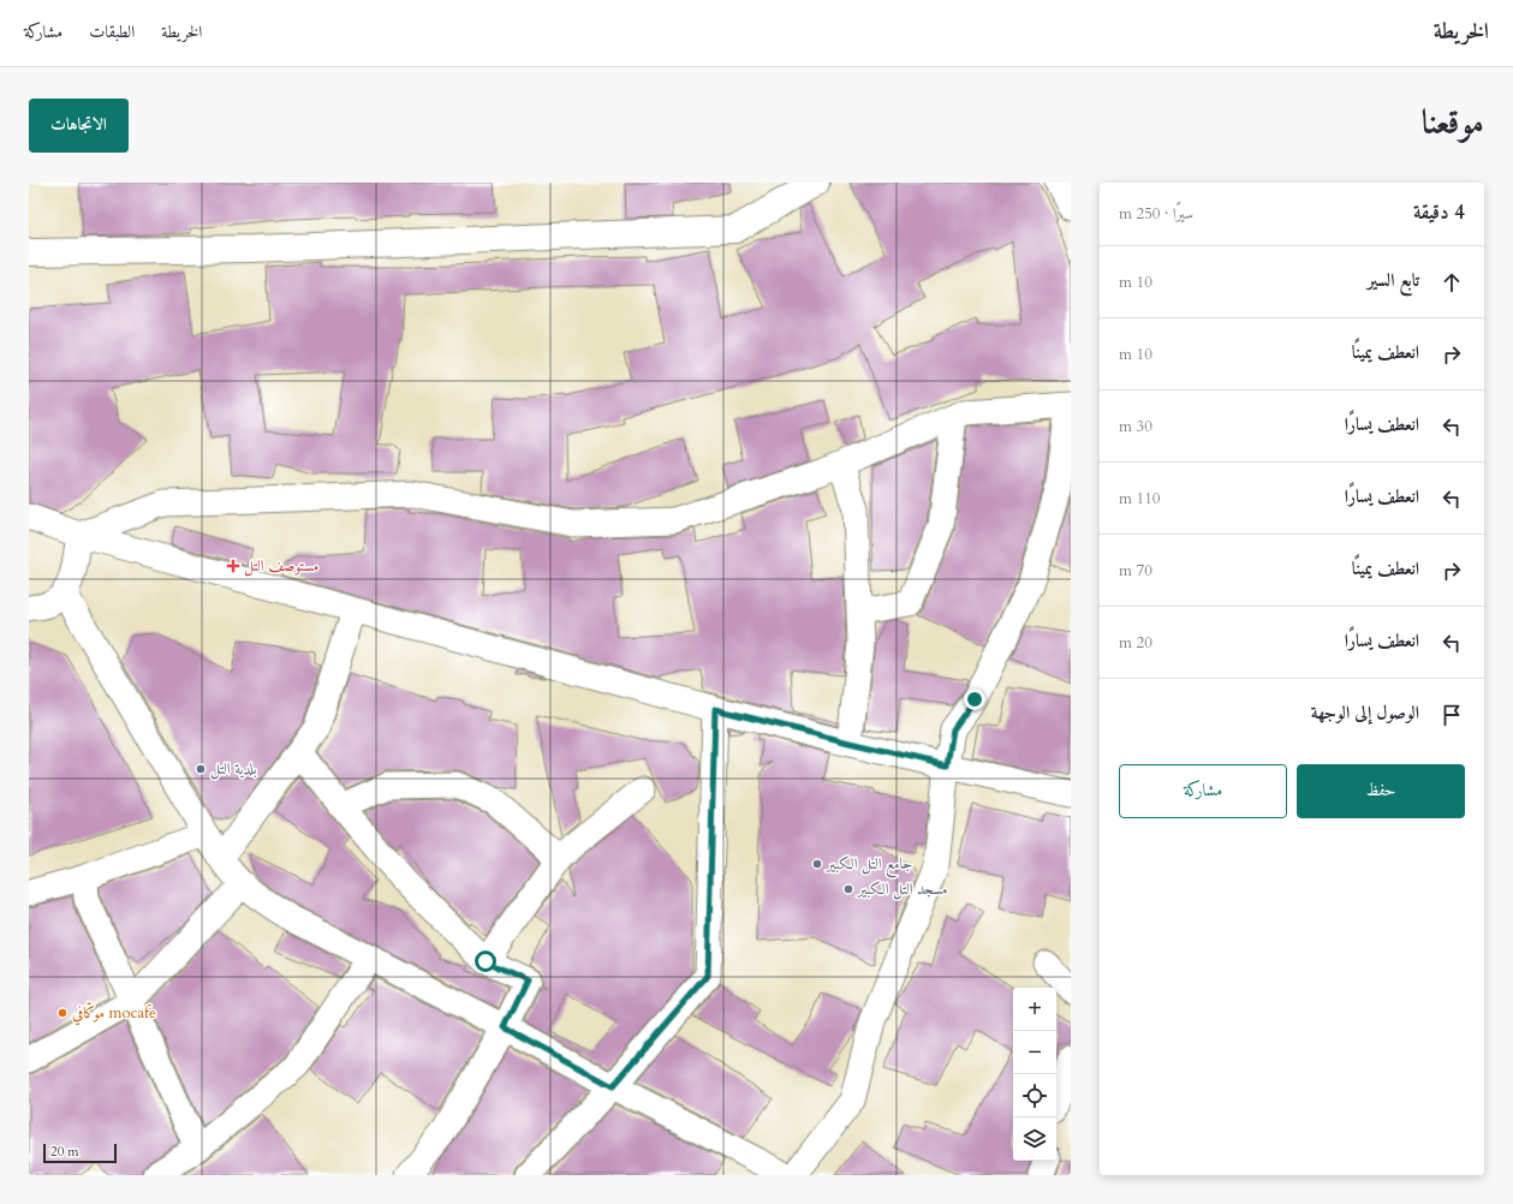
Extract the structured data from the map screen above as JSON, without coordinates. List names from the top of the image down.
{
  "places": {
    "health": ["مستوصف التل"],
    "other": [
      "بلدية التل",
      "جامع التل الكبير",
      "مسجد التل الكبير",
      "موكّافي mocafe"
    ]
  },
  "scale_bar": "20 m",
  "page": {
    "header": "الخريطة",
    "nav": ["الخريطة", "الطبقات", "مشاركة"],
    "title": "موقعنا",
    "buttons": [
      "الاتجاهات",
      ["حفظ", "مشاركة"]
    ],
    "heading": ["4 دقيقة", "سيرًا · 250 m"],
    "list": [
      ["تابع السير", "10 m"],
      ["انعطف يمينًا", "10 m"],
      ["انعطف يسارًا", "30 m"],
      ["انعطف يسارًا", "110 m"],
      ["انعطف يمينًا", "70 m"],
      ["انعطف يسارًا", "20 m"],
      "الوصول إلى الوجهة"
    ],
    "map_buttons": ["+", "−"],
    "scale": "20 m"
  }
}
